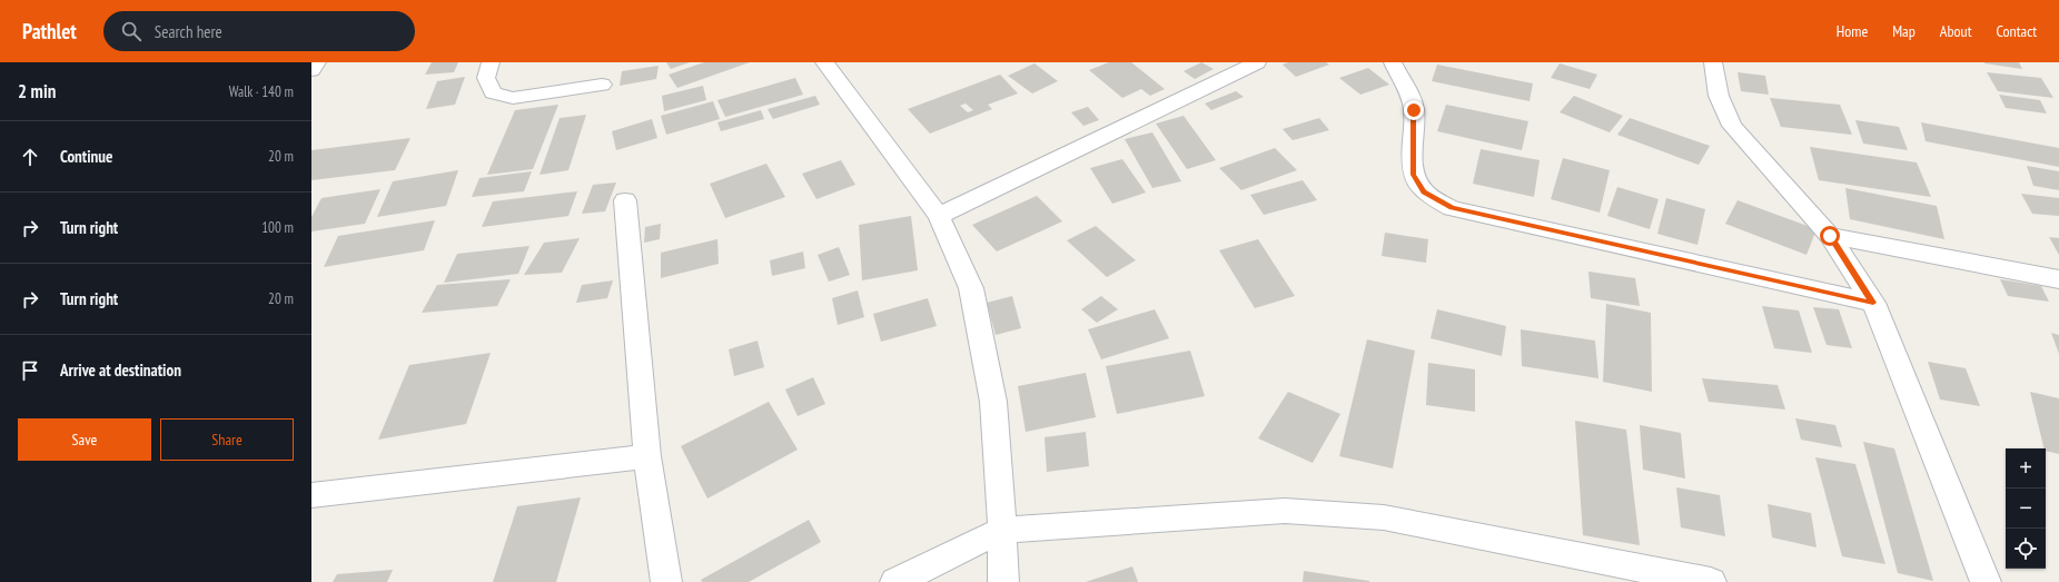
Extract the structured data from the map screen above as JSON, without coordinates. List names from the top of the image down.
{
  "page": {
    "header": "Pathlet",
    "search": "Search here",
    "nav": [
      "Home",
      "Map",
      "About",
      "Contact"
    ],
    "heading": ["2 min", "Walk · 140 m"],
    "list": [
      ["Continue", "20 m"],
      ["Turn right", "100 m"],
      ["Turn right", "20 m"],
      "Arrive at destination"
    ],
    "buttons": ["Save", "Share"],
    "map_buttons": ["+", "−"]
  }
}
